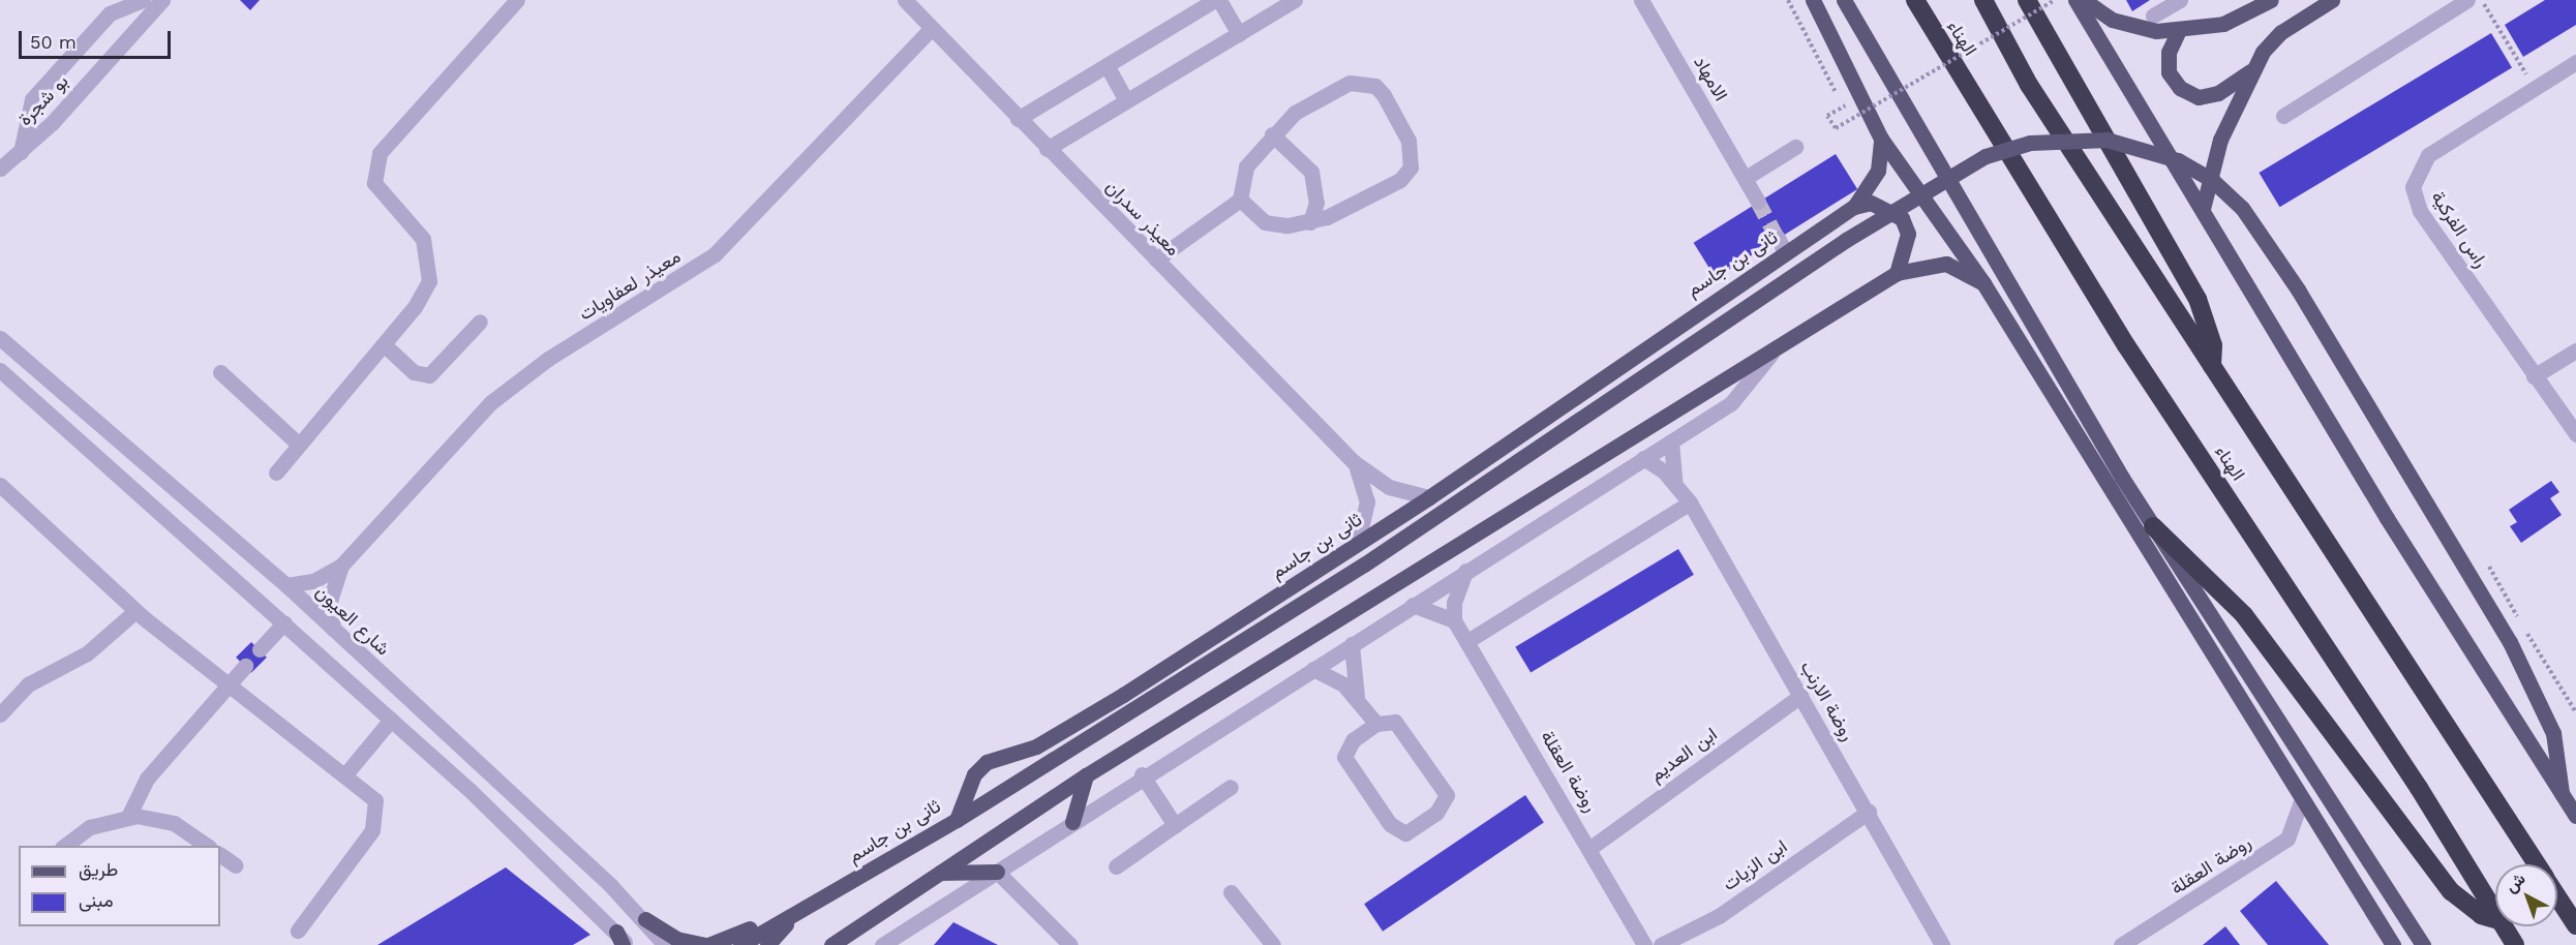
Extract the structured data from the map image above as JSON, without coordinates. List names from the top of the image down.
{
  "streets": {
    "highway": ["الهناء"],
    "main road": ["ثانى بن جاسم"],
    "street": [
      "الامهاد",
      "بو شجرة",
      "معيذر سدران",
      "راس الفركية",
      "معيذر لعفاويات",
      "شارع العيون",
      "روضة الارنب",
      "ابن العديم",
      "روضة العقلة",
      "ابن الزيات"
    ]
  },
  "crossings": [
    ["معيذر سدران", "ثانى بن جاسم"],
    ["معيذر سدران", "معيذر لعفاويات"],
    ["معيذر لعفاويات", "شارع العيون"],
    ["روضة الارنب", "ابن العديم"],
    ["روضة الارنب", "ابن الزيات"],
    ["ابن العديم", "روضة العقلة"]
  ],
  "legend": ["طريق", "مبنى"],
  "scale_bar": "50 m",
  "north": "top left"
}
